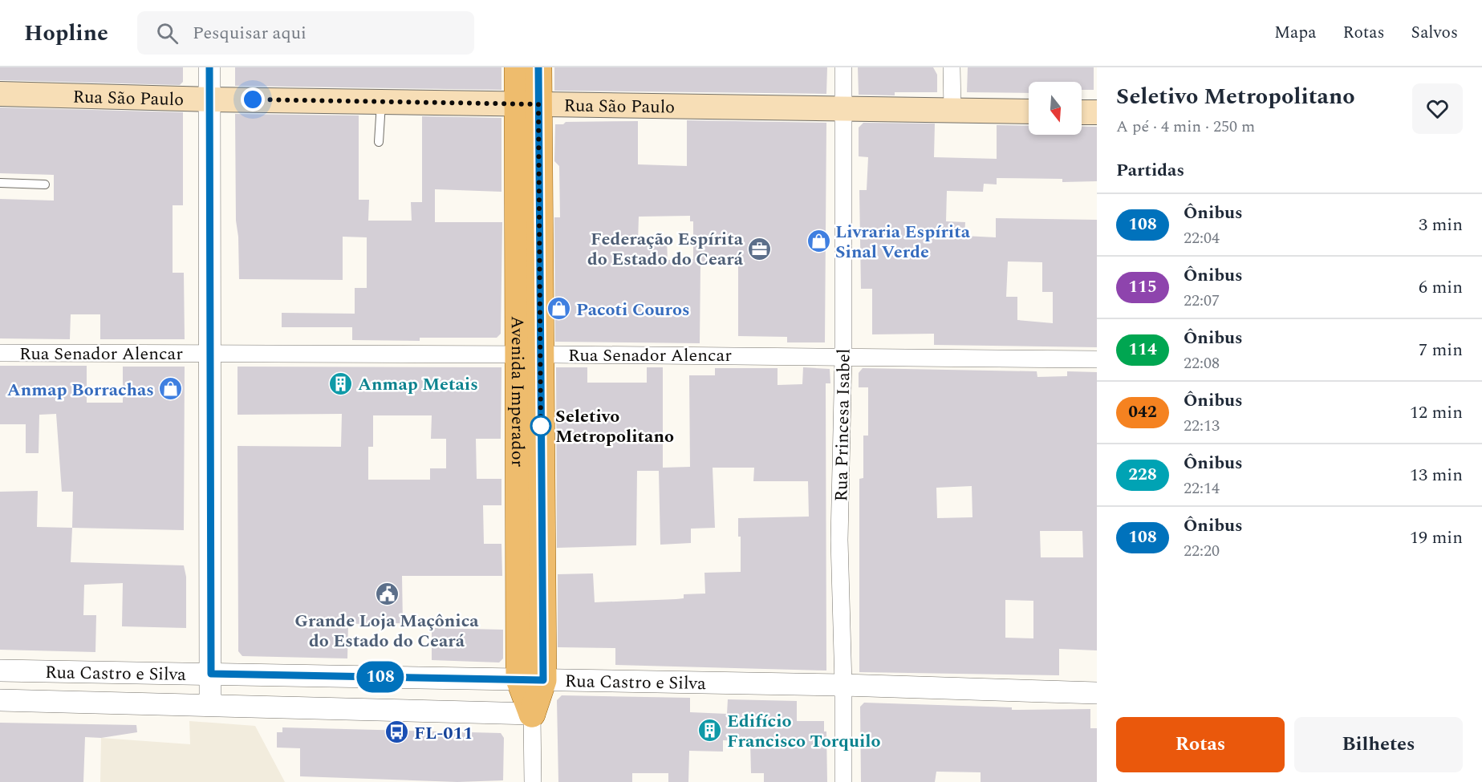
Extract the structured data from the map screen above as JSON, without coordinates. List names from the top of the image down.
{
  "streets": {
    "main road": ["Rua São Paulo", "Avenida Imperador"],
    "street": ["Rua Senador Alencar", "Rua Princesa Isabel", "Rua Castro e Silva"]
  },
  "crossings": [
    ["Rua São Paulo", "Avenida Imperador"],
    ["Rua São Paulo", "Rua Princesa Isabel"],
    ["Rua Senador Alencar", "Avenida Imperador"],
    ["Rua Senador Alencar", "Rua Princesa Isabel"],
    ["Avenida Imperador", "Rua Castro e Silva"],
    ["Rua Princesa Isabel", "Rua Castro e Silva"]
  ],
  "places": {
    "shop": ["Livraria Espírita Sinal Verde", "Pacoti Couros", "Anmap Borrachas"],
    "office": ["Federação Espírita do Estado do Ceará"],
    "building": ["Anmap Metais", "Edifício Francisco Torquilo"],
    "other": ["Seletivo Metropolitano"],
    "public building": ["Grande Loja Maçônica do Estado do Ceará"],
    "bus stop": ["FL-011"]
  },
  "lines": ["bus line 108"],
  "north": "bottom",
  "page": {
    "header": "Hopline",
    "search": "Pesquisar aqui",
    "nav": ["Mapa", "Rotas", "Salvos"],
    "on_map": "108",
    "heading": [
      ["Seletivo Metropolitano", "A pé · 4 min · 250 m"],
      "Partidas"
    ],
    "list": [
      {
        "mark": "108",
        "name": "Ônibus",
        "note": "22:04",
        "value": "3 min"
      },
      {
        "mark": "115",
        "name": "Ônibus",
        "note": "22:07",
        "value": "6 min"
      },
      {
        "mark": "114",
        "name": "Ônibus",
        "note": "22:08",
        "value": "7 min"
      },
      {
        "mark": "042",
        "name": "Ônibus",
        "note": "22:13",
        "value": "12 min"
      },
      {
        "mark": "228",
        "name": "Ônibus",
        "note": "22:14",
        "value": "13 min"
      },
      {
        "mark": "108",
        "name": "Ônibus",
        "note": "22:20",
        "value": "19 min"
      }
    ],
    "buttons": ["Rotas", "Bilhetes"]
  }
}
